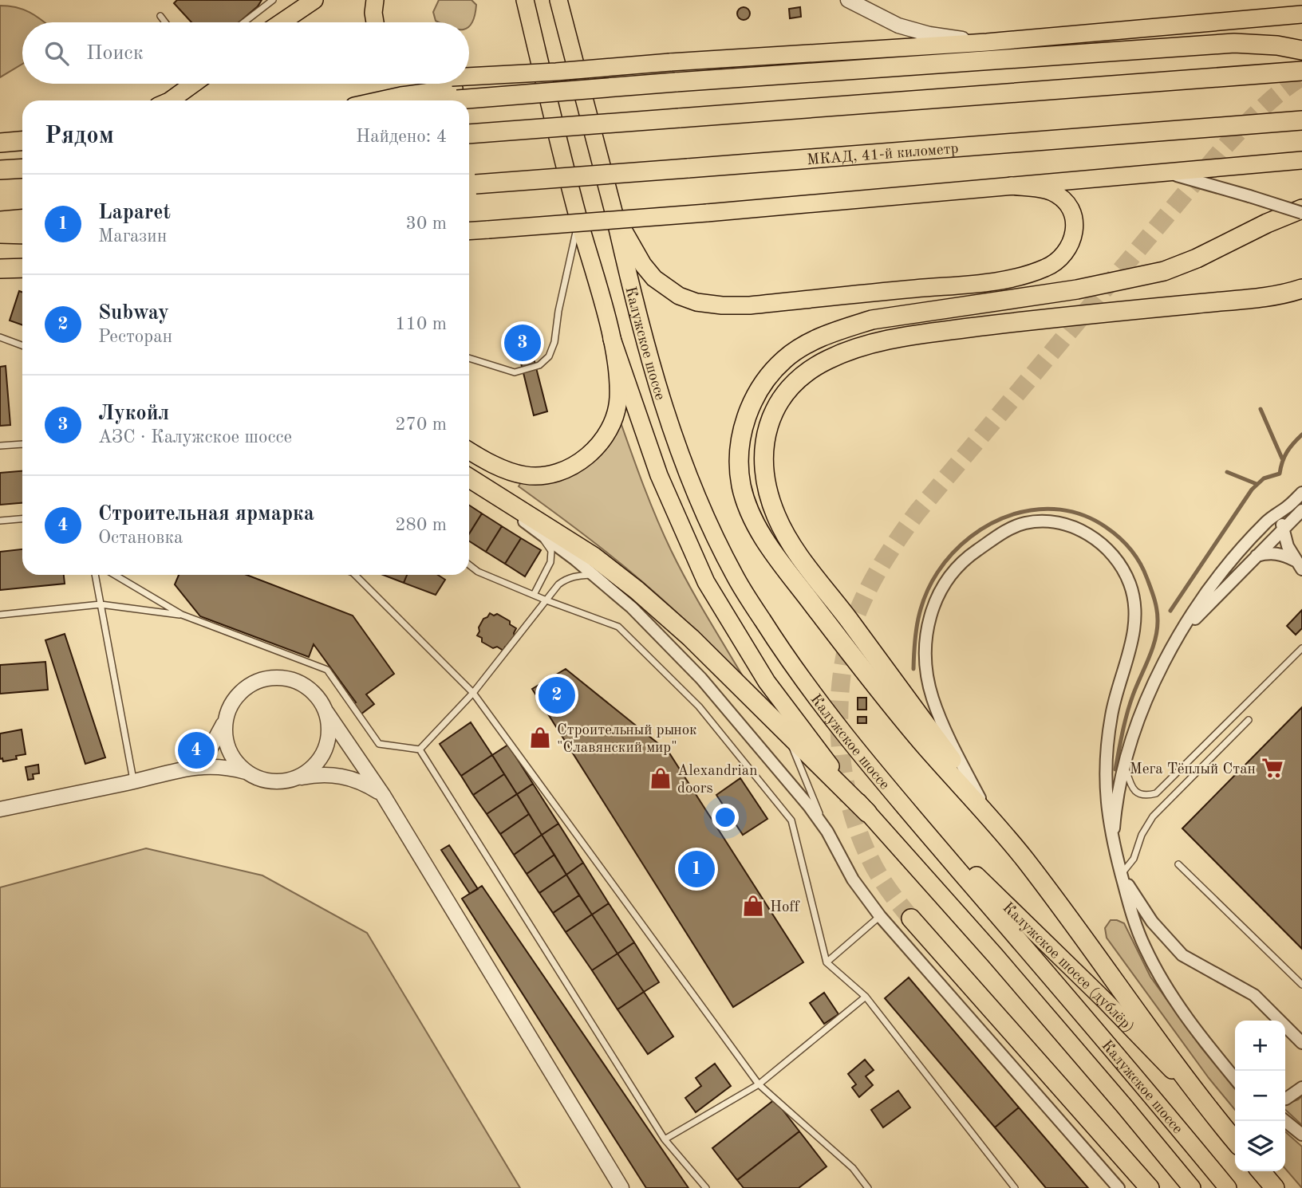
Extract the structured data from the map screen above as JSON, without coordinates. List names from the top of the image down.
{
  "streets": {
    "highway": ["МКАД, 41-й километр", "Калужское шоссе (дублёр)"],
    "main road": ["Калужское шоссе"]
  },
  "crossings": [
    ["Калужское шоссе", "Калужское шоссе (дублёр)"]
  ],
  "places": {
    "shop": ["Строительный рынок \"Славянский мир\"", "Alexandrian doors", "Hoff"],
    "supermarket": ["Мега Тёплый Cтан"]
  },
  "page": {
    "search": "Поиск",
    "heading": ["Рядом", "Найдено: 4"],
    "list": [
      {
        "mark": "1",
        "name": "Laparet",
        "note": "Магазин",
        "value": "30 m"
      },
      {
        "mark": "2",
        "name": "Subway",
        "note": "Ресторан",
        "value": "110 m"
      },
      {
        "mark": "3",
        "name": "Лукойл",
        "note": "АЗС · Калужское шоссе",
        "value": "270 m"
      },
      {
        "mark": "4",
        "name": "Строительная ярмарка",
        "note": "Остановка",
        "value": "280 m"
      }
    ],
    "pins": [
      "3",
      "2",
      "4",
      "1"
    ],
    "map_buttons": ["+", "−"]
  }
}
